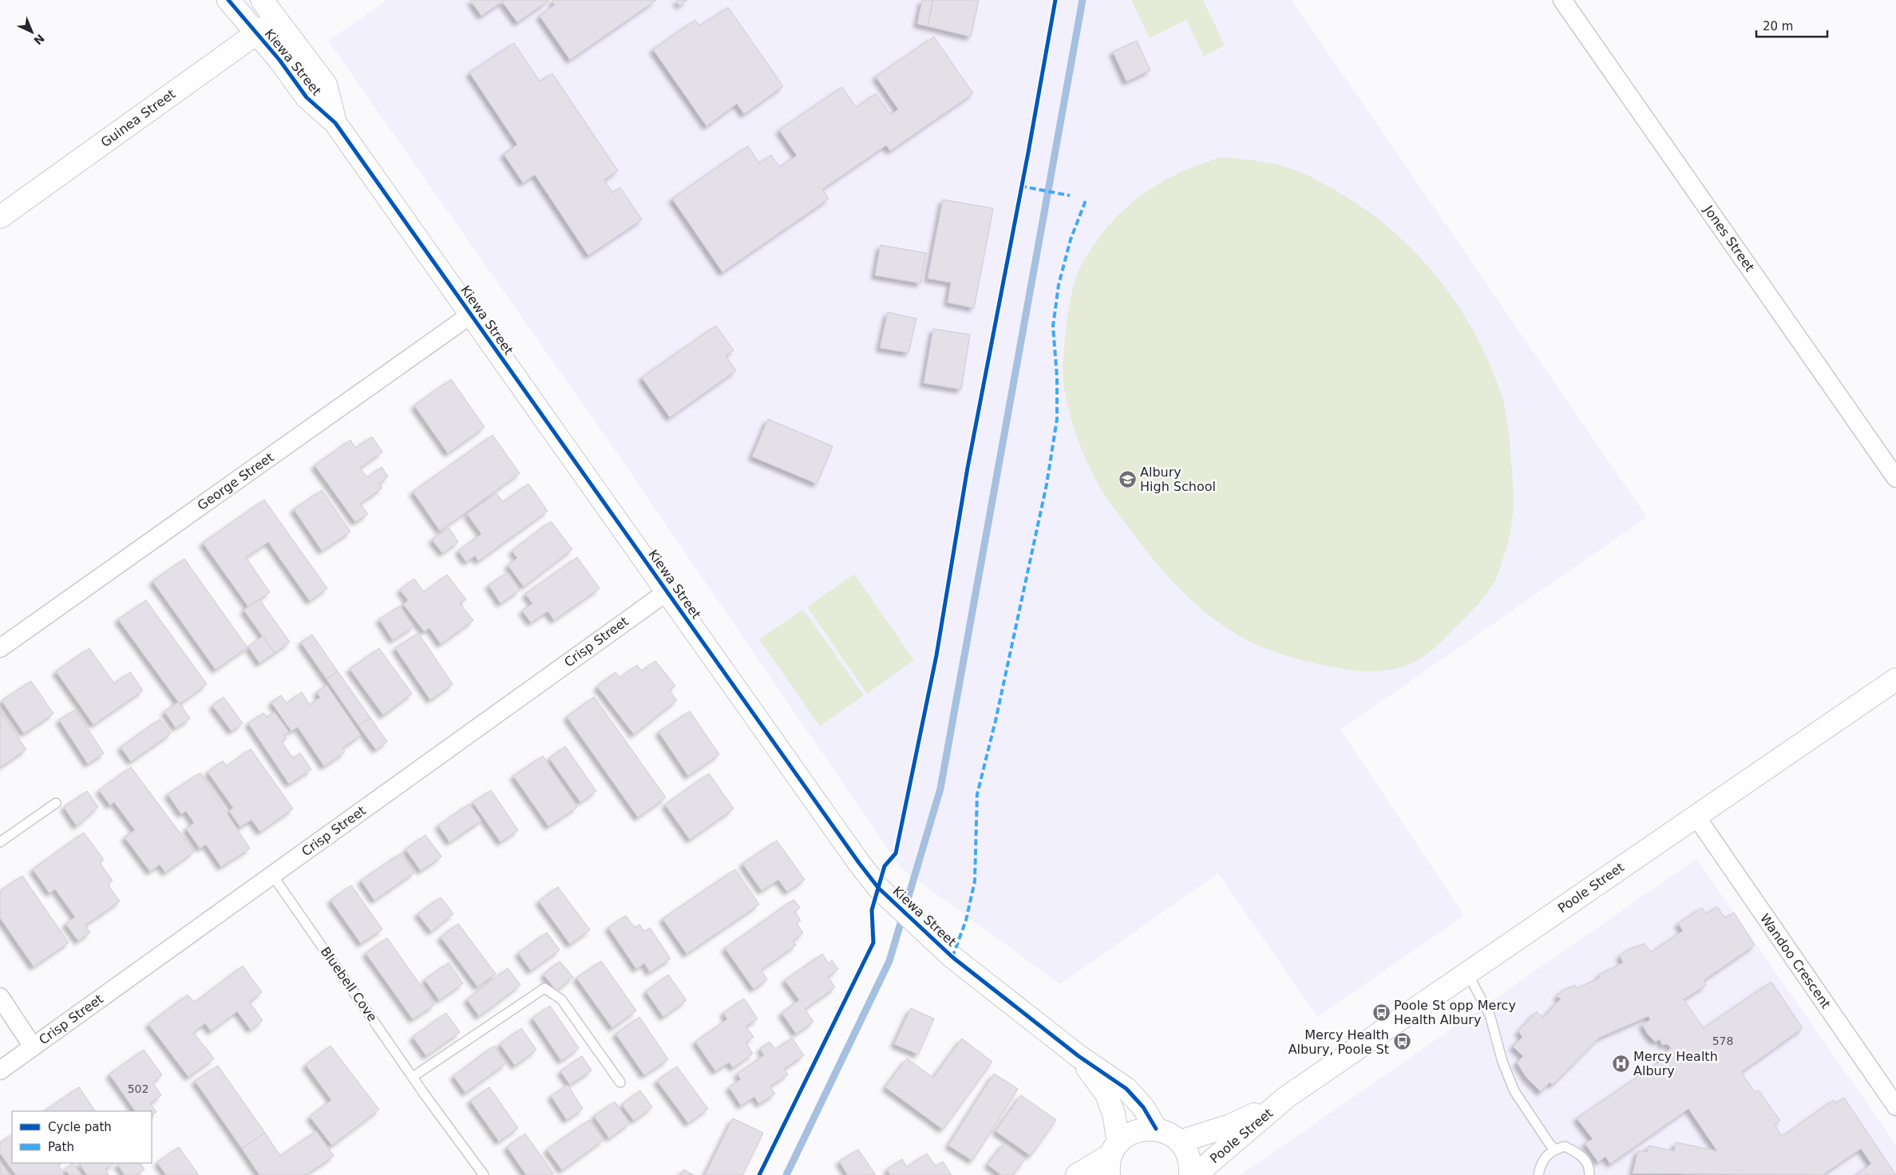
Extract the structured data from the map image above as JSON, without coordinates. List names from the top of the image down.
{
  "streets": {
    "street": [
      "Kiewa Street",
      "Guinea Street",
      "Jones Street",
      "George Street",
      "Crisp Street",
      "Poole Street",
      "Wandoo Crescent"
    ],
    "lane": ["Bluebell Cove"]
  },
  "crossings": [
    ["Kiewa Street", "Guinea Street"],
    ["Kiewa Street", "George Street"],
    ["Kiewa Street", "Crisp Street"],
    ["Crisp Street", "Bluebell Cove"],
    ["Poole Street", "Wandoo Crescent"]
  ],
  "places": {
    "school or university": ["Albury High School"],
    "bus stop": ["Poole St opp Mercy Health Albury", "Mercy Health Albury, Poole St"],
    "hospital": ["Mercy Health Albury"]
  },
  "house_numbers": ["578", "502"],
  "legend": ["Cycle path", "Path"],
  "scale_bar": "20 m",
  "north": "bottom right"
}
